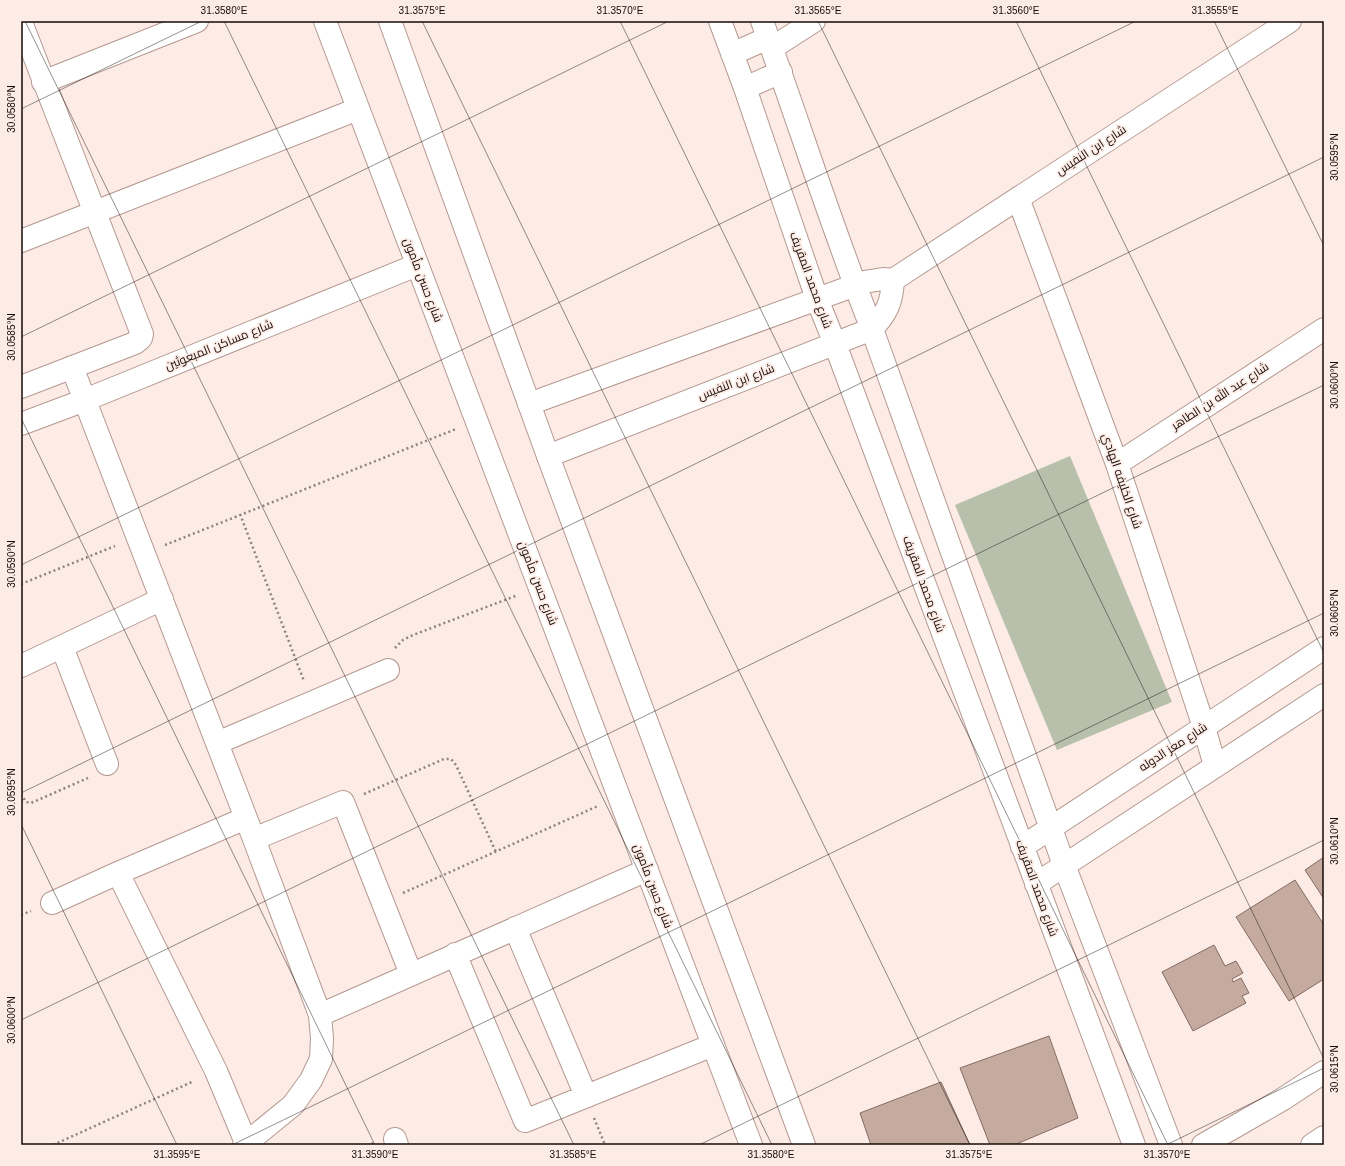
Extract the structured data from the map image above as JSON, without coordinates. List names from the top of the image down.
{
  "streets": {
    "street": [
      "شارع ابن النفيس",
      "شارع حسن مأمون",
      "شارع محمد المقريف",
      "شارع مساكن المبعوثين",
      "شارع عبد الله بن الطاهر",
      "شارع الخليفه الهادي",
      "شارع معز الدوله"
    ]
  },
  "crossings": [
    ["شارع ابن النفيس", "شارع محمد المقريف"],
    ["شارع ابن النفيس", "شارع الخليفه الهادي"],
    ["شارع حسن مأمون", "شارع مساكن المبعوثين"],
    ["شارع محمد المقريف", "شارع معز الدوله"],
    ["شارع عبد الله بن الطاهر", "شارع الخليفه الهادي"],
    ["شارع الخليفه الهادي", "شارع معز الدوله"]
  ],
  "coordinates": [
    "31.3580°E",
    "31.3575°E",
    "31.3570°E",
    "31.3565°E",
    "31.3560°E",
    "31.3555°E",
    "30.0580°N",
    "30.0595°N",
    "30.0585°N",
    "30.0600°N",
    "30.0590°N",
    "30.0605°N",
    "30.0610°N",
    "30.0615°N",
    "31.3595°E",
    "31.3590°E",
    "31.3585°E"
  ]
}
